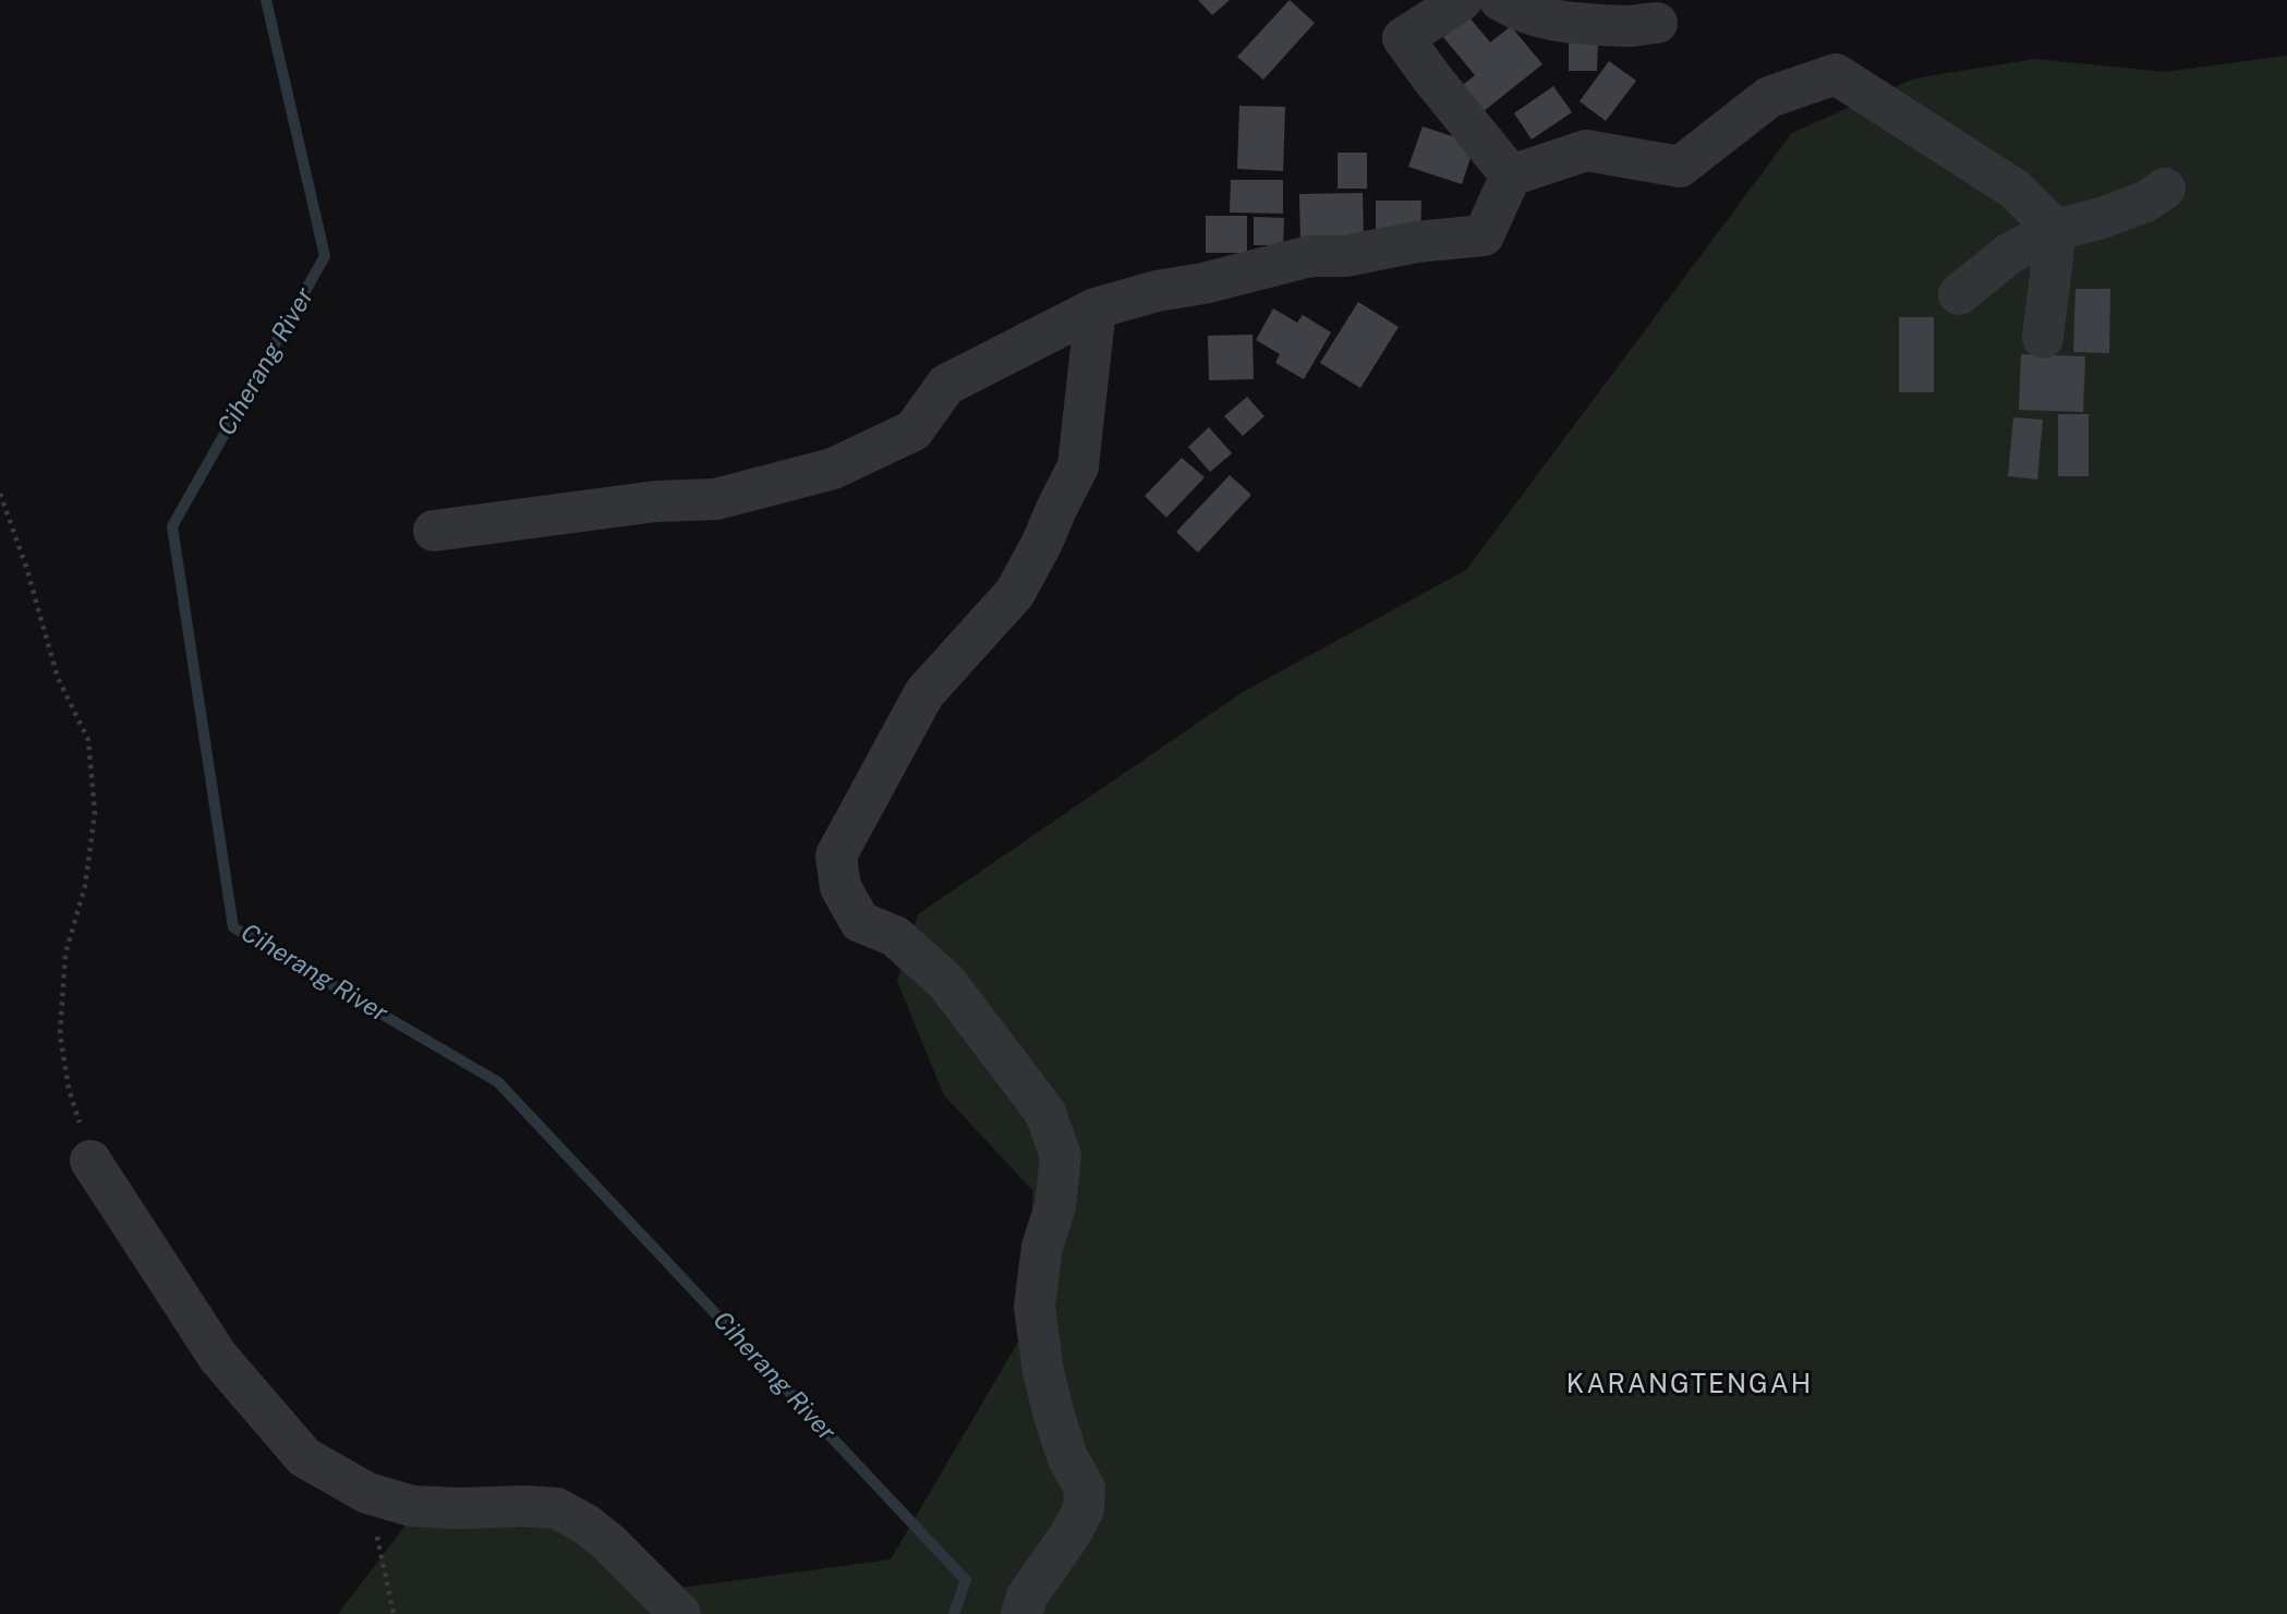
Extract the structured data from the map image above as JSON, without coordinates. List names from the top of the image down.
{
  "districts": ["KARANGTENGAH"],
  "water": ["Ciherang River"]
}
